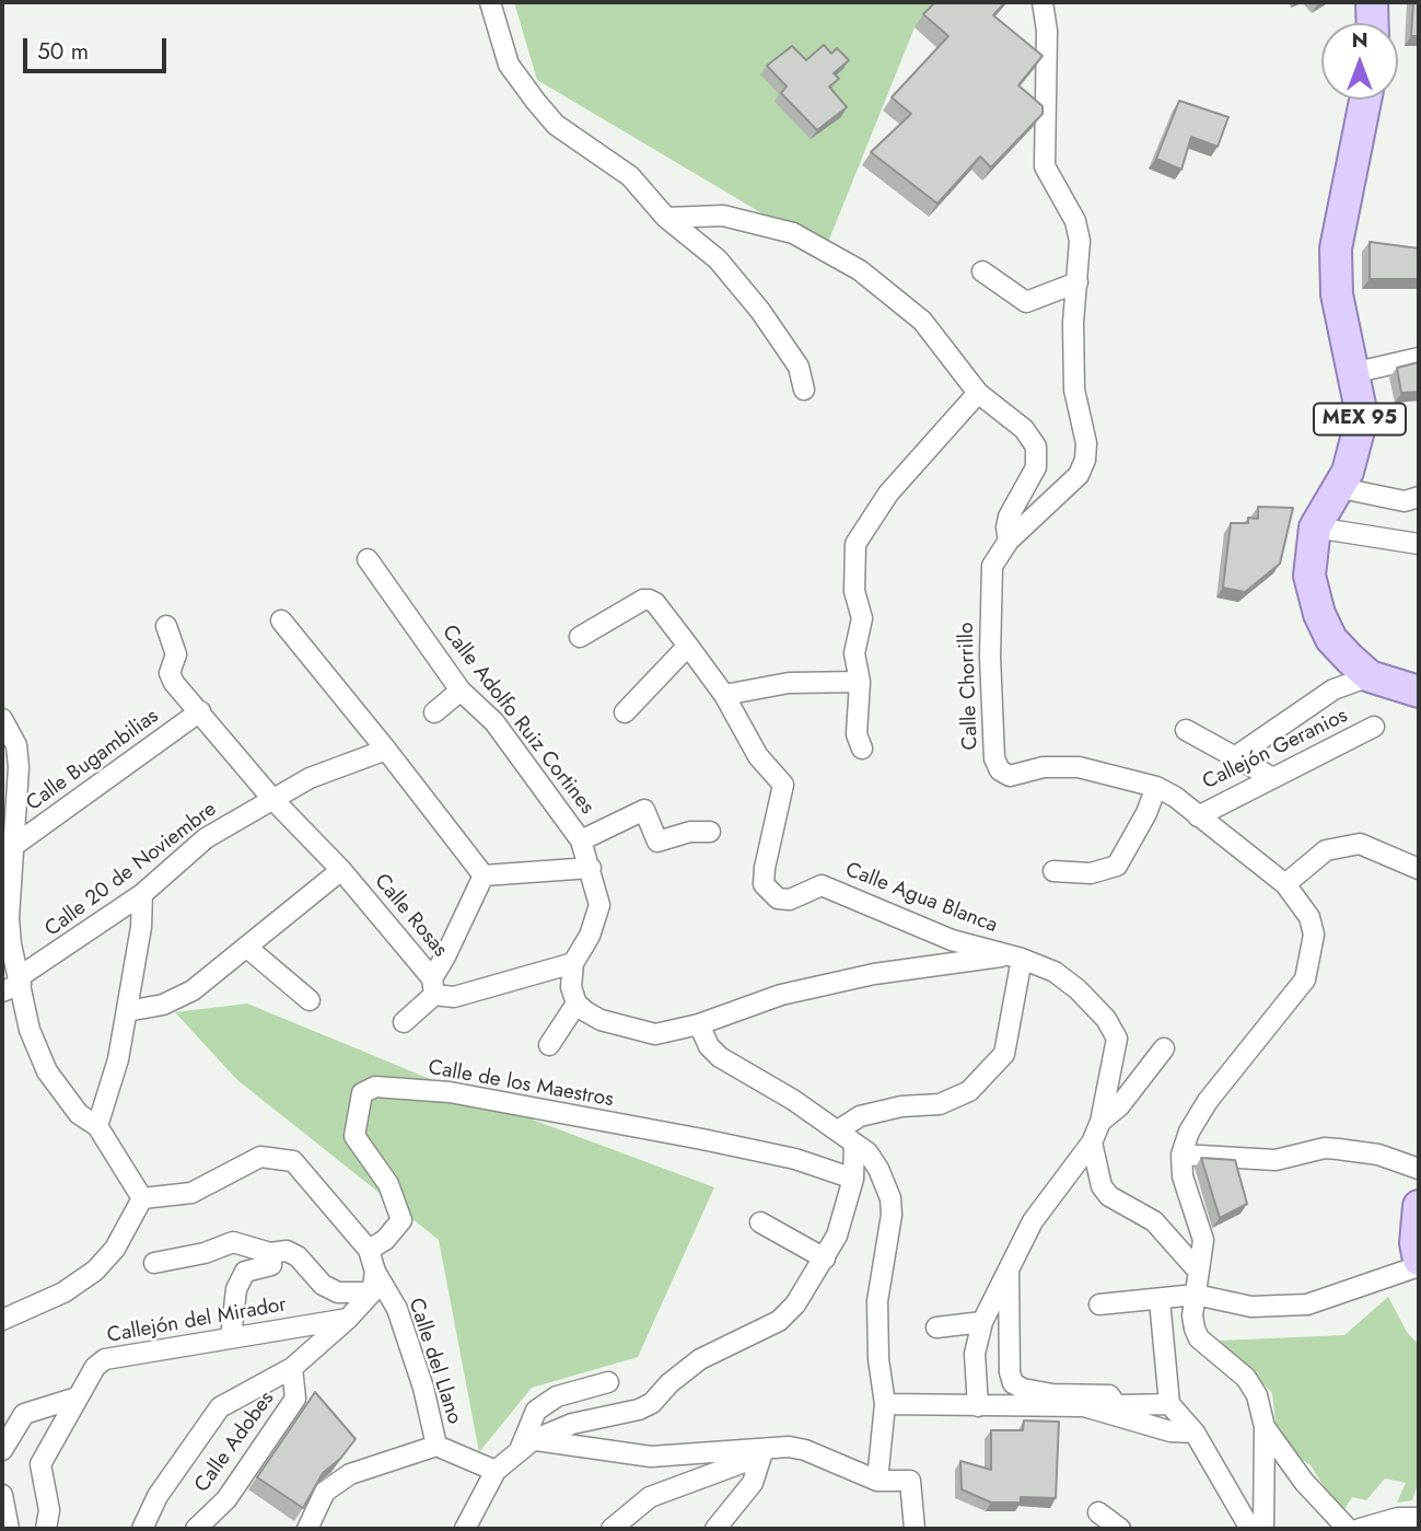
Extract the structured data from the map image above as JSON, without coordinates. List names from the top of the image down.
{
  "streets": {
    "main road": ["MEX 95"],
    "street": [
      "Calle Chorrillo",
      "Calle Adolfo Ruiz Cortines",
      "Callejón Geranios",
      "Calle Bugambilias",
      "Calle 20 de Noviembre",
      "Calle Agua Blanca",
      "Calle Rosas",
      "Calle de los Maestros",
      "Callejón del Mirador",
      "Calle del Llano",
      "Calle Adobes"
    ]
  },
  "crossings": [
    ["Calle Chorrillo", "Callejón Geranios"],
    ["Calle Bugambilias", "Calle Rosas"],
    ["Calle 20 de Noviembre", "Calle Rosas"],
    ["Calle de los Maestros", "Calle del Llano"]
  ],
  "scale_bar": "50 m",
  "north": "top"
}
